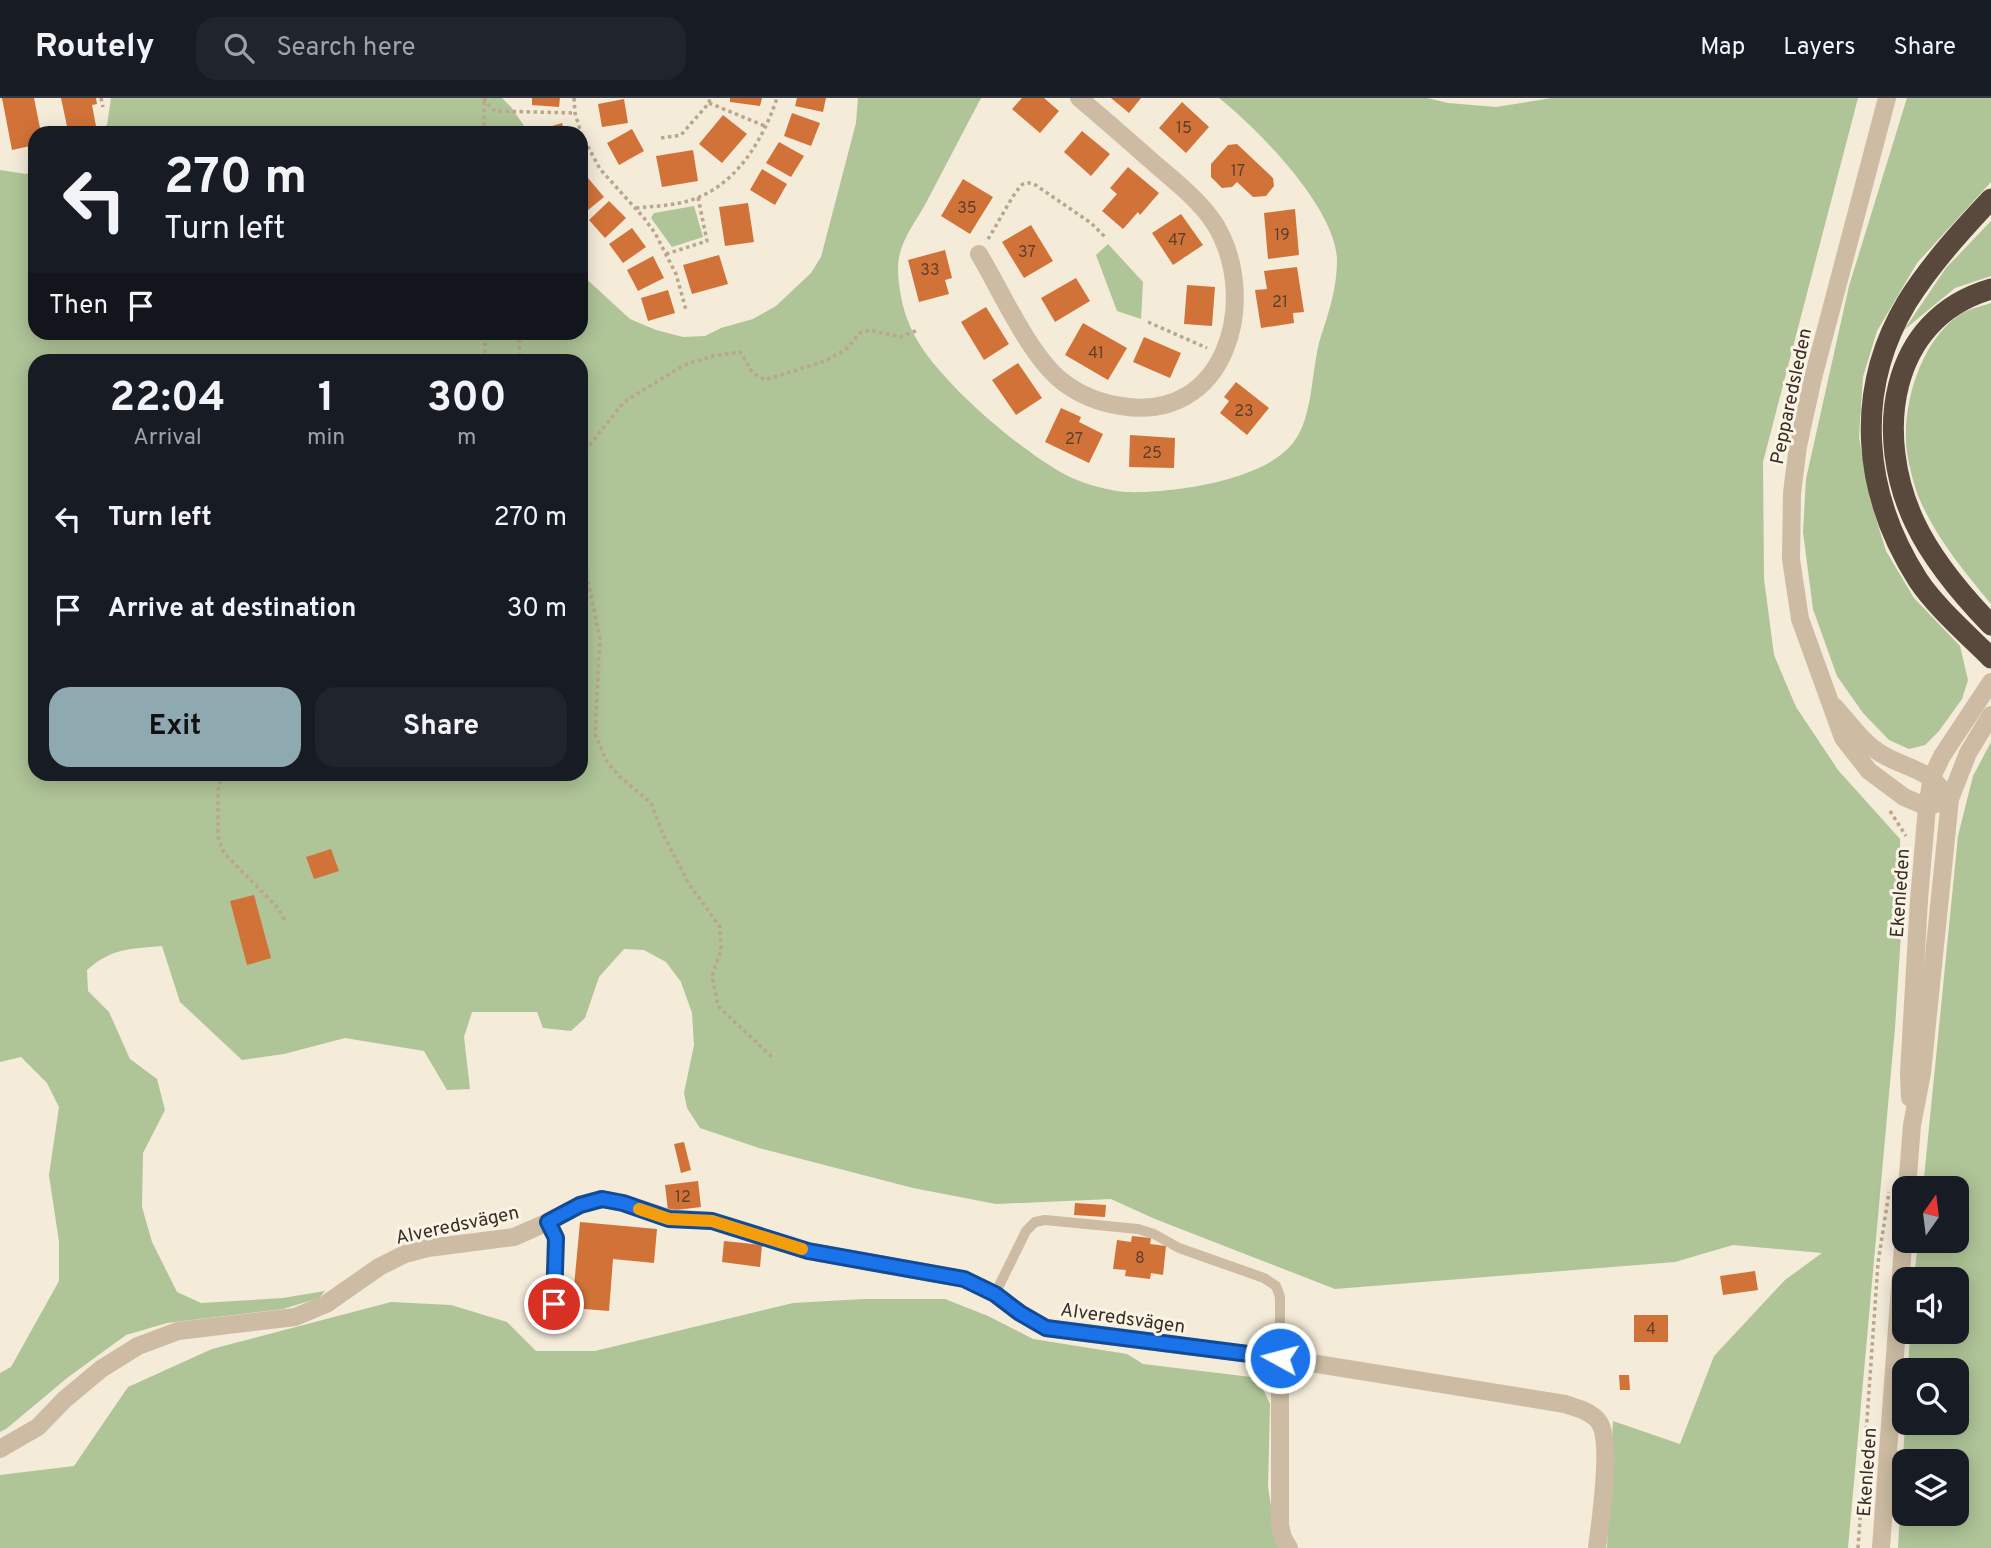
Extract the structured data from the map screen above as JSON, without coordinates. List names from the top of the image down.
{
  "streets": {
    "street": ["Pepparedsleden", "Ekenleden", "Alveredsvägen"]
  },
  "crossings": [
    ["Pepparedsleden", "Ekenleden"]
  ],
  "house_numbers": [
    "15",
    "17",
    "35",
    "19",
    "47",
    "37",
    "33",
    "21",
    "41",
    "23",
    "27",
    "25",
    "12",
    "8",
    "4"
  ],
  "north": "top",
  "page": {
    "header": "Routely",
    "search": "Search here",
    "nav": ["Map", "Layers", "Share"],
    "turn": ["270 m", "Turn left"],
    "then": "Then",
    "eta": [
      "22:04",
      "Arrival",
      "1",
      "min",
      "300",
      "m"
    ],
    "list": [
      {
        "name": "Turn left",
        "value": "270 m"
      },
      {
        "name": "Arrive at destination",
        "value": "30 m"
      }
    ],
    "buttons": ["Exit", "Share"]
  }
}
